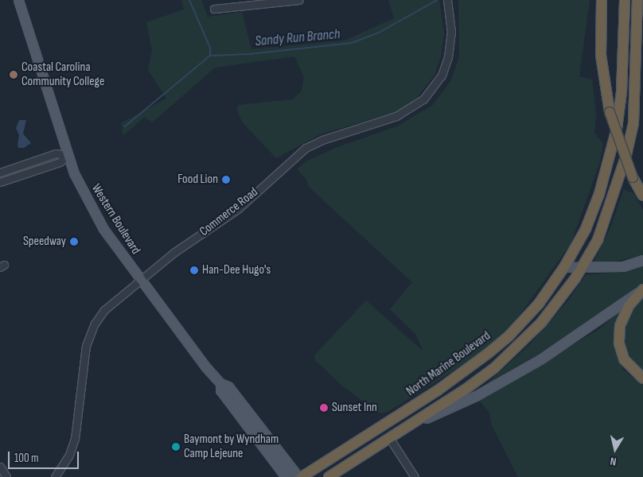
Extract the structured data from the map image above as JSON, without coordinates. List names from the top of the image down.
{
  "streets": {
    "highway": ["North Marine Boulevard"],
    "main road": ["Western Boulevard"],
    "street": ["Commerce Road"]
  },
  "crossings": [
    ["Commerce Road", "Western Boulevard"]
  ],
  "water": ["Sandy Run Branch"],
  "places": [
    "Coastal Carolina Community College",
    "Food Lion",
    "Speedway",
    "Han-Dee Hugo's",
    "Sunset Inn",
    "Baymont by Wyndham Camp Lejeune"
  ],
  "scale_bar": "100 m",
  "north": "bottom"
}
